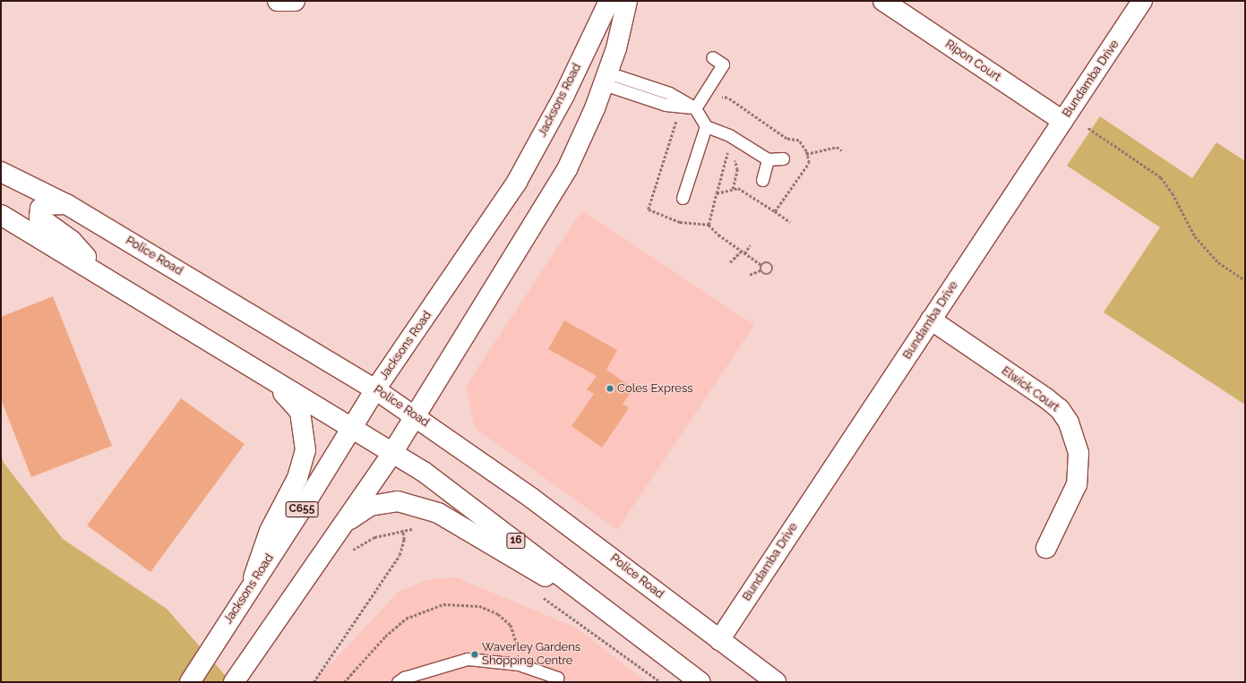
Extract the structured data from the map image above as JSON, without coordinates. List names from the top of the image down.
{
  "streets": {
    "main road": [
      "Ripon Court",
      "Bundamba Drive",
      "Jacksons Road",
      "Police Road",
      "Elwick Court",
      "C655",
      "16"
    ]
  },
  "crossings": [
    ["Ripon Court", "Bundamba Drive"],
    ["Bundamba Drive", "Police Road"],
    ["Bundamba Drive", "Elwick Court"],
    ["Jacksons Road", "Police Road"],
    ["Jacksons Road", "16"]
  ],
  "places": ["Coles Express", "Waverley Gardens Shopping Centre"]
}
